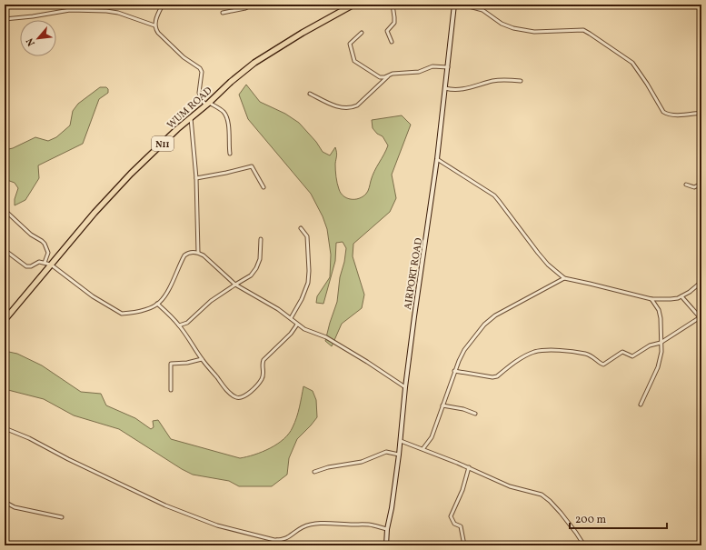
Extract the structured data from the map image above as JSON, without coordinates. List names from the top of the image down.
{
  "streets": {
    "highway": ["WUM ROAD", "N11"],
    "main road": ["AIRPORT ROAD"]
  },
  "scale_bar": "200 m",
  "north": "bottom left"
}
